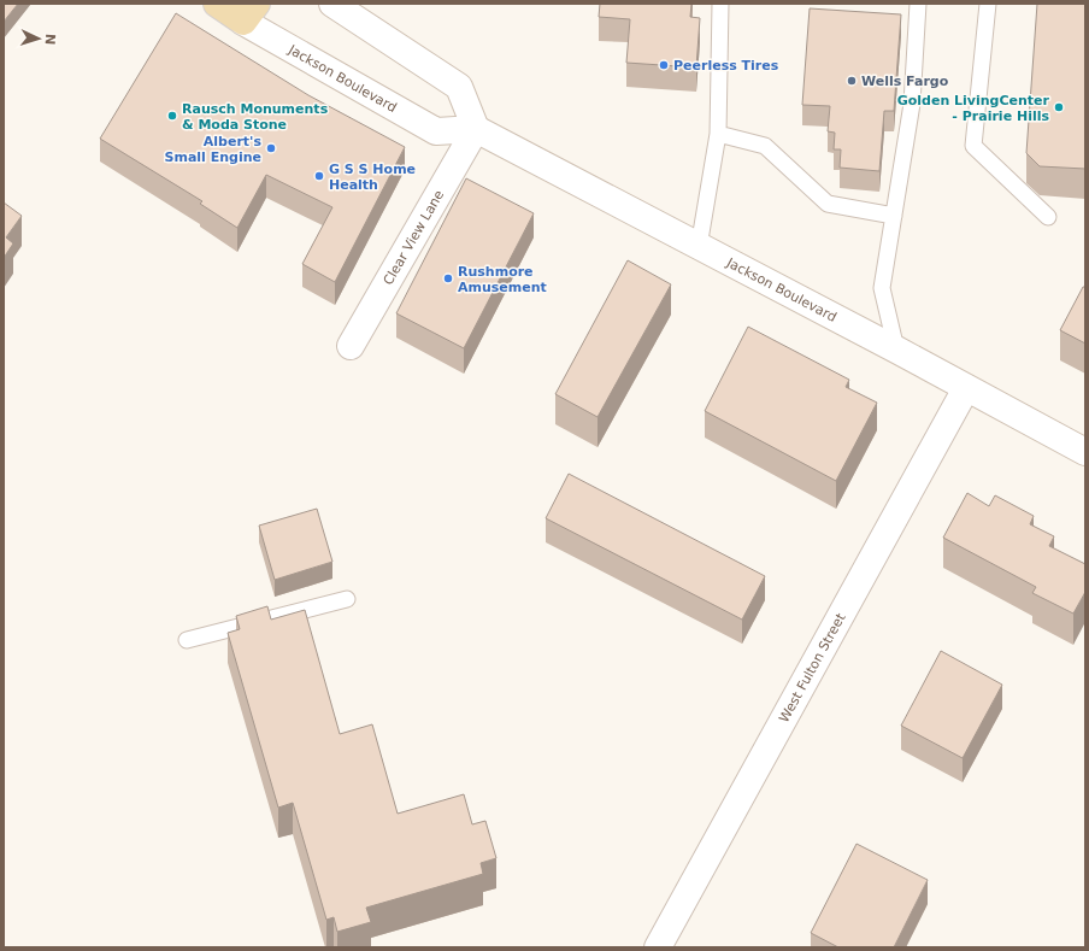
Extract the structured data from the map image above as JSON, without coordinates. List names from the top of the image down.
{
  "streets": {
    "main road": ["Jackson Boulevard", "Clear View Lane", "West Fulton Street"]
  },
  "crossings": [
    ["Jackson Boulevard", "Clear View Lane"],
    ["Jackson Boulevard", "West Fulton Street"]
  ],
  "places": [
    "Peerless Tires",
    "Wells Fargo",
    "Golden LivingCenter - Prairie Hills",
    "Rausch Monuments & Moda Stone",
    "Albert's Small Engine",
    "G S S Home Health",
    "Rushmore Amusement"
  ],
  "north": "right"
}
